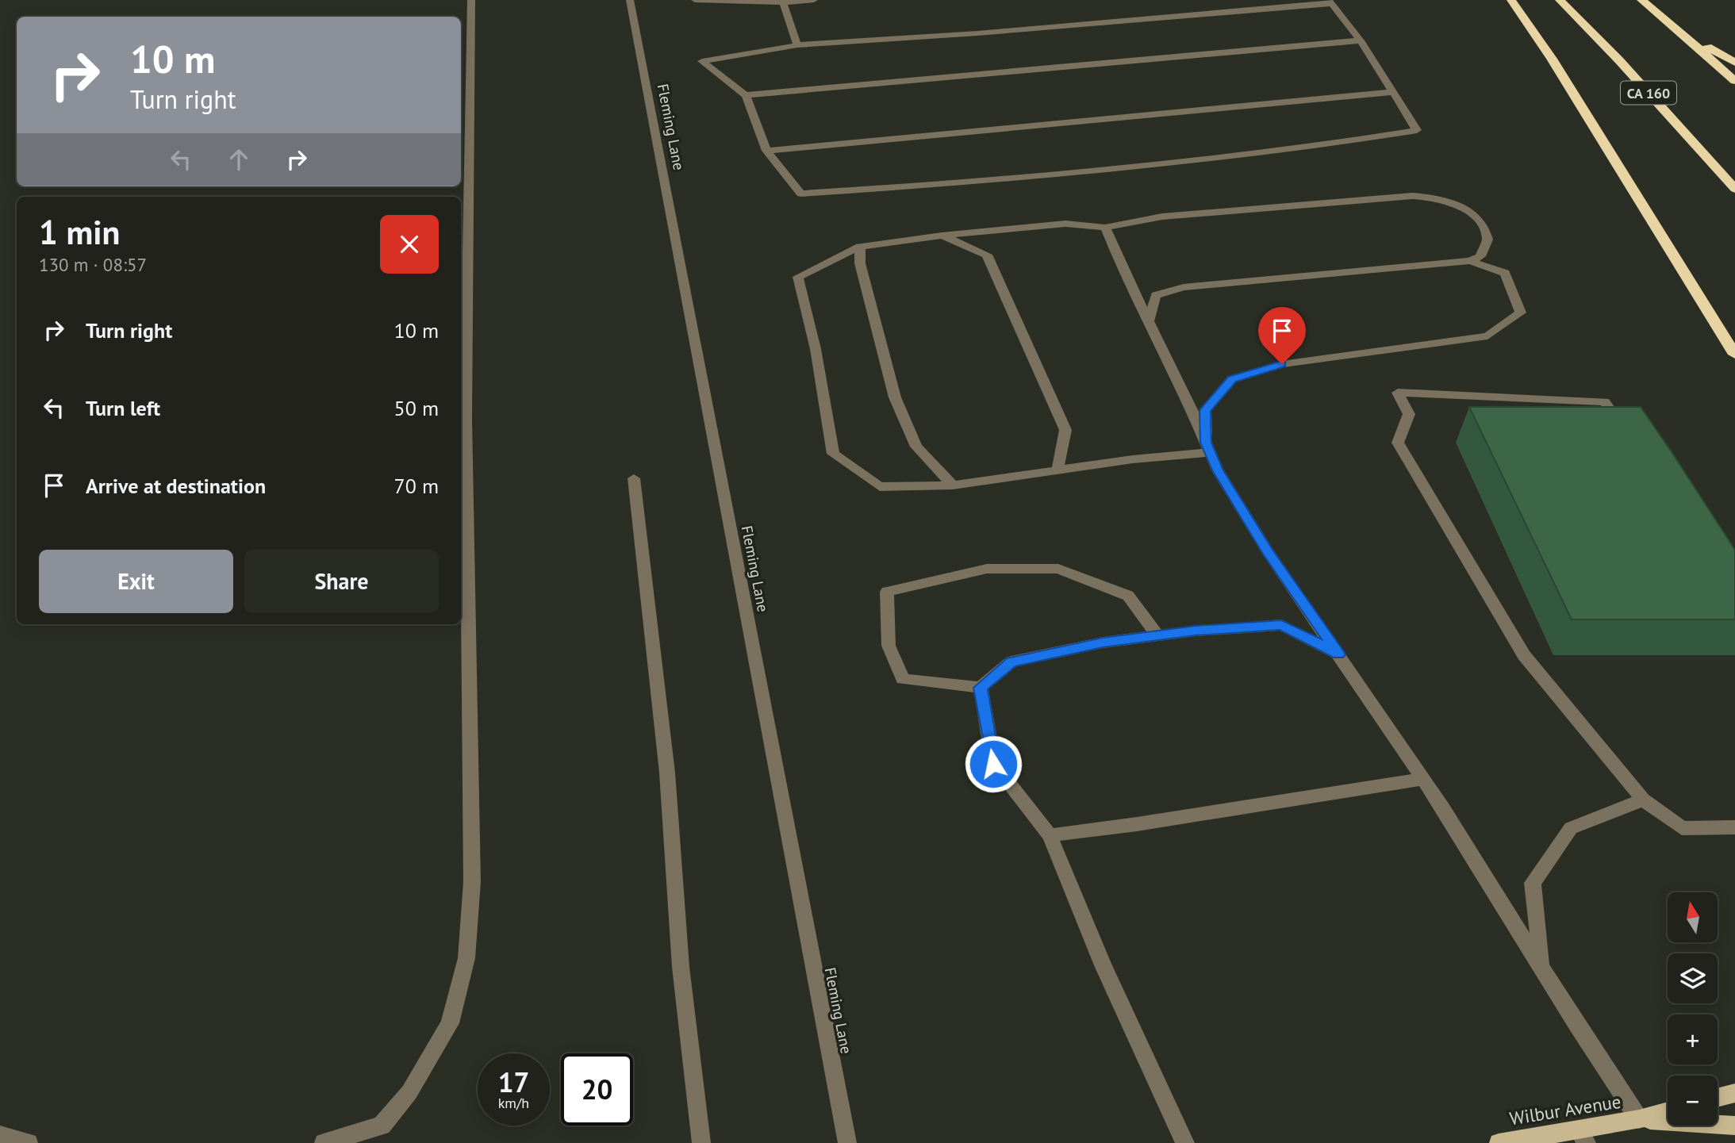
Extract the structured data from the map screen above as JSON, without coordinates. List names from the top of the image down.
{
  "streets": {
    "highway": ["CA 160"],
    "main road": ["Wilbur Avenue"],
    "lane": ["Fleming Lane"]
  },
  "north": "top",
  "page": {
    "turn": ["10 m", "Turn right"],
    "heading": ["1 min", "130 m · 08:57"],
    "list": [
      {
        "name": "Turn right",
        "value": "10 m"
      },
      {
        "name": "Turn left",
        "value": "50 m"
      },
      {
        "name": "Arrive at destination",
        "value": "70 m"
      }
    ],
    "buttons": ["Exit", "Share"],
    "map_buttons": ["+", "−"],
    "speed": "17 km/h",
    "limit": "20"
  }
}
